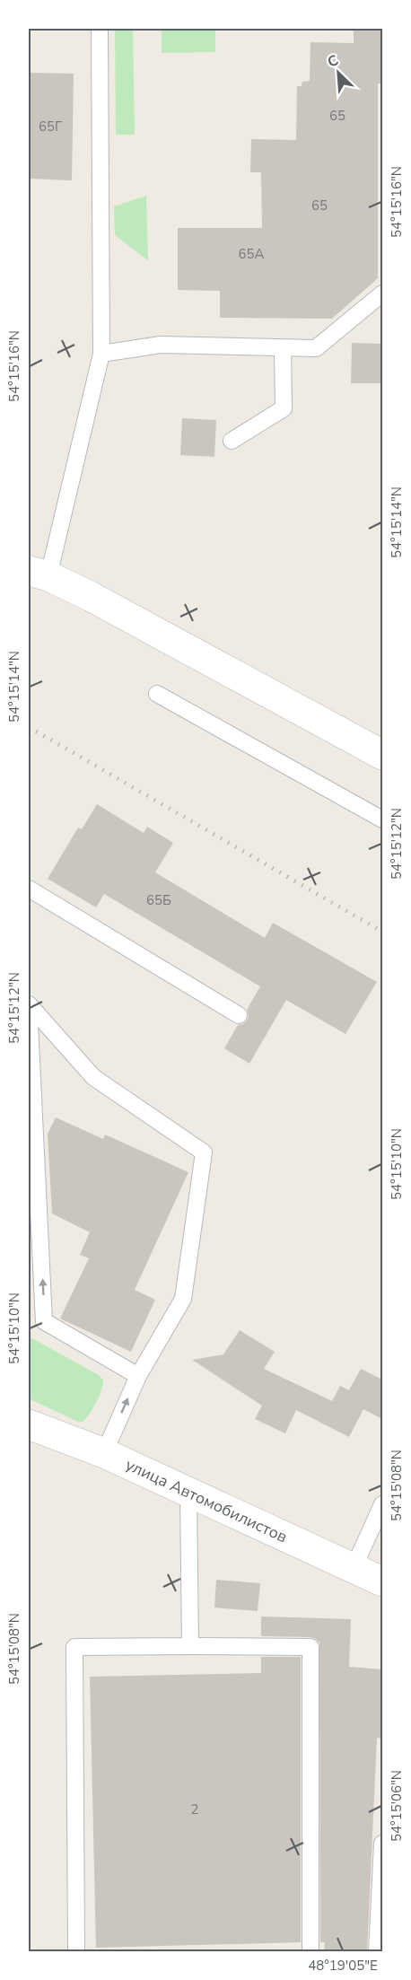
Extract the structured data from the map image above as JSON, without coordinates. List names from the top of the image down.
{
  "streets": {
    "street": ["улица Автомобилистов"]
  },
  "house_numbers": [
    "65",
    "65Г",
    "65",
    "65А",
    "65Б",
    "2"
  ],
  "north": "top left",
  "coordinates": [
    "54°15'16\"N",
    "54°15'14\"N",
    "54°15'12\"N",
    "54°15'10\"N",
    "54°15'08\"N",
    "54°15'06\"N",
    "48°19'05\"E"
  ]
}
